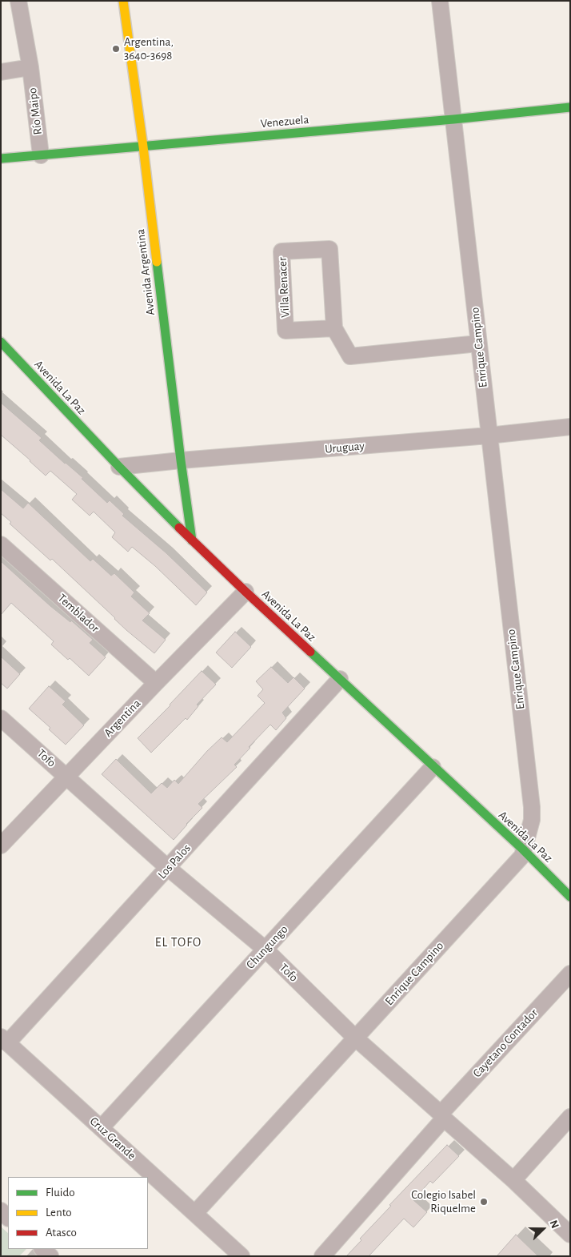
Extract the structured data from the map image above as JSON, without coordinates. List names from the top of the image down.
{
  "streets": {
    "street": [
      "Río Maipo",
      "Venezuela",
      "Avenida Argentina",
      "Villa Renacer",
      "Enrique Campino",
      "Avenida La Paz",
      "Uruguay",
      "Temblador",
      "Argentina",
      "Tofo",
      "Los Palos",
      "Chungungo",
      "Cayetano Contador",
      "Cruz Grande"
    ]
  },
  "crossings": [
    ["Río Maipo", "Venezuela"],
    ["Venezuela", "Avenida Argentina"],
    ["Venezuela", "Enrique Campino"],
    ["Avenida Argentina", "Avenida La Paz"],
    ["Avenida Argentina", "Uruguay"],
    ["Villa Renacer", "Enrique Campino"],
    ["Enrique Campino", "Avenida La Paz"],
    ["Enrique Campino", "Uruguay"],
    ["Enrique Campino", "Tofo"],
    ["Enrique Campino", "Cruz Grande"],
    ["Avenida La Paz", "Uruguay"],
    ["Avenida La Paz", "Argentina"],
    ["Avenida La Paz", "Los Palos"],
    ["Avenida La Paz", "Chungungo"],
    ["Temblador", "Argentina"],
    ["Argentina", "Tofo"],
    ["Tofo", "Los Palos"],
    ["Tofo", "Chungungo"],
    ["Tofo", "Cayetano Contador"],
    ["Los Palos", "Cruz Grande"],
    ["Chungungo", "Cruz Grande"]
  ],
  "districts": ["EL TOFO"],
  "places": ["Argentina, 3640-3698", "Colegio Isabel Riquelme"],
  "legend": ["Fluido", "Lento", "Atasco"],
  "north": "right"
}
